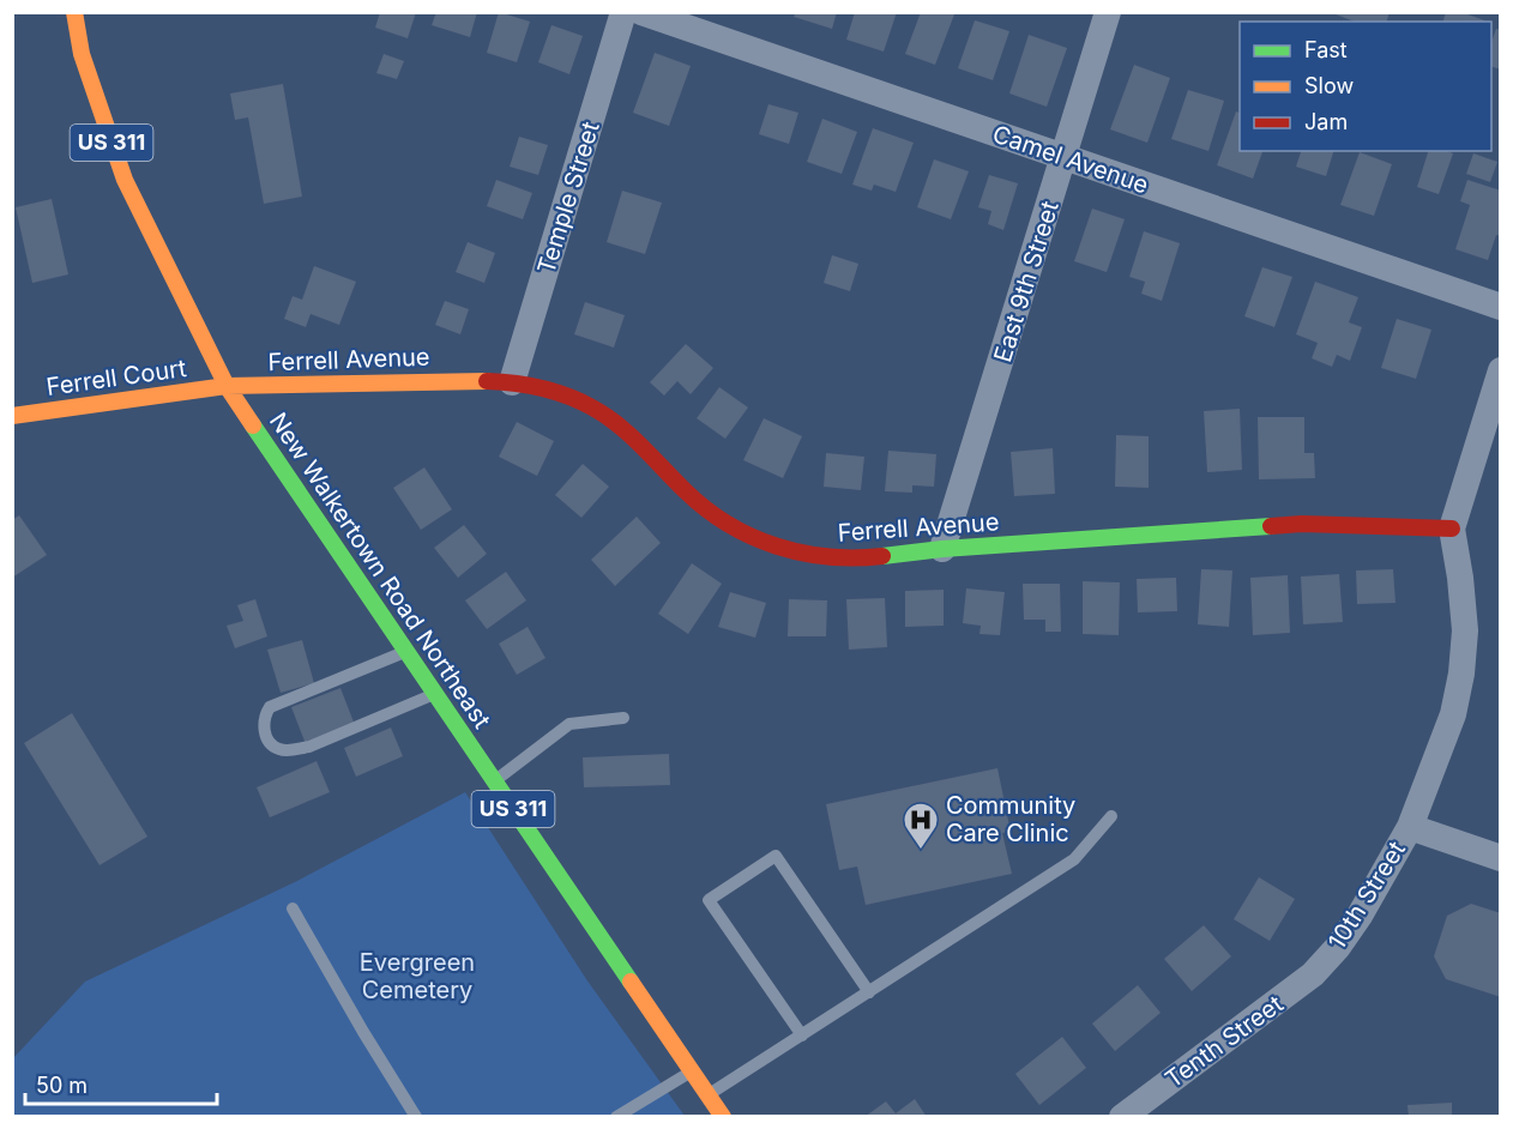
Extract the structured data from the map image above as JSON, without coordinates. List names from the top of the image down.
{
  "streets": {
    "street": [
      "US 311",
      "Camel Avenue",
      "Temple Street",
      "East 9th Street",
      "Ferrell Avenue",
      "Ferrell Court",
      "New Walkertown Road Northeast",
      "10th Street",
      "Tenth Street"
    ]
  },
  "crossings": [
    ["Camel Avenue", "East 9th Street"],
    ["Temple Street", "Ferrell Avenue"],
    ["East 9th Street", "Ferrell Avenue"],
    ["Ferrell Avenue", "Ferrell Court"],
    ["Ferrell Avenue", "New Walkertown Road Northeast"],
    ["Ferrell Avenue", "10th Street"],
    ["Ferrell Court", "New Walkertown Road Northeast"],
    ["10th Street", "Tenth Street"]
  ],
  "parks": ["Evergreen Cemetery"],
  "places": {
    "hospital": ["Community Care Clinic"]
  },
  "legend": ["Fast", "Slow", "Jam"],
  "scale_bar": "50 m"
}
